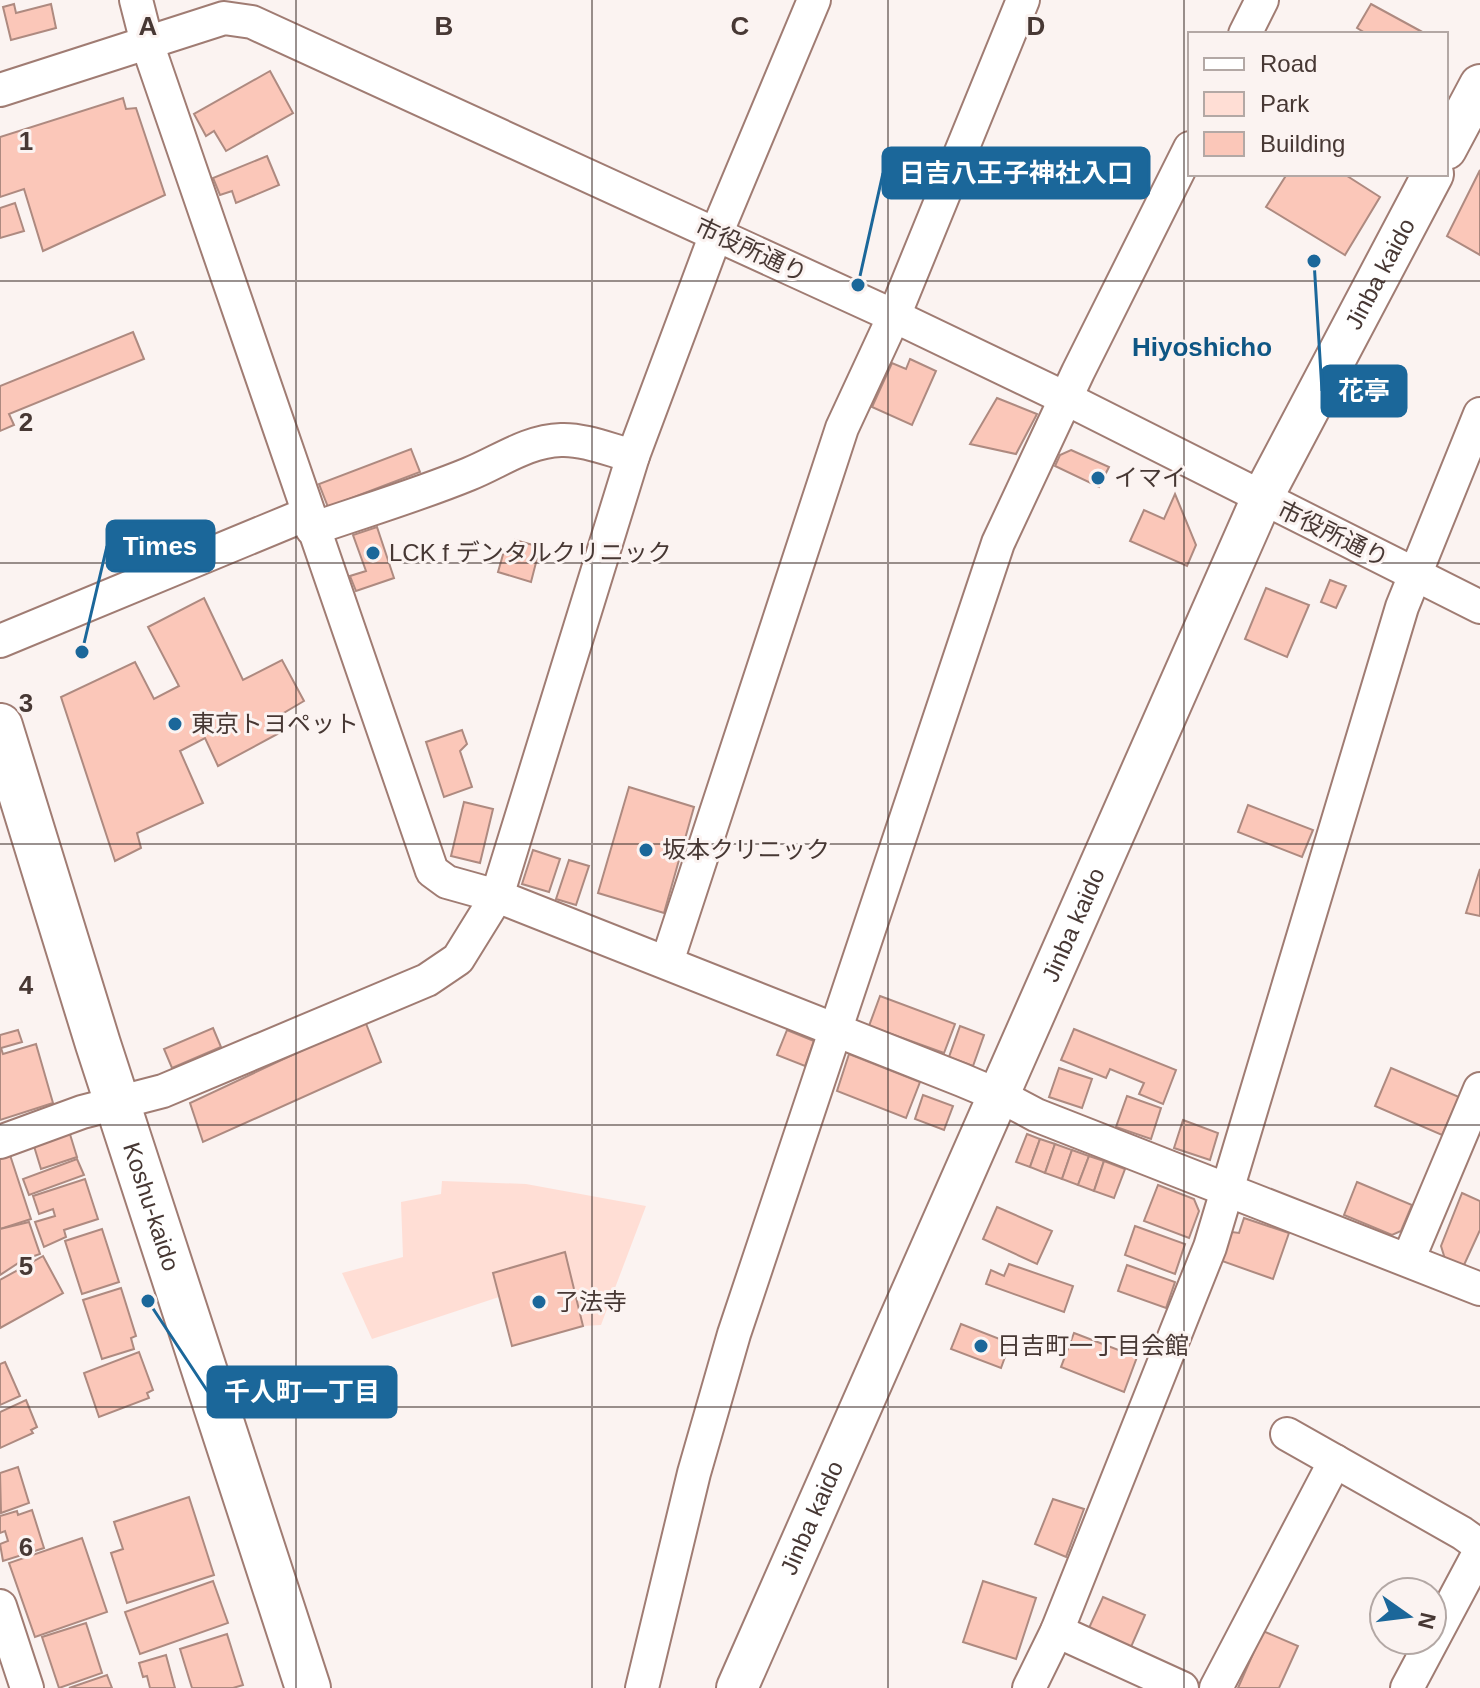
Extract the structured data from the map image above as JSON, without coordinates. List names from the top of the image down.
{
  "streets": {
    "highway": ["Koshu-kaido"],
    "main road": ["Jinba kaido"],
    "street": ["市役所通り"]
  },
  "crossings": [
    ["市役所通り", "Jinba kaido"]
  ],
  "districts": ["Hiyoshicho"],
  "places": [
    "花亭",
    "日吉八王子神社入口",
    "イマイ",
    "LCK f デンタルクリニック",
    "Times",
    "東京トヨペット",
    "坂本クリニック",
    "千人町一丁目",
    "了法寺",
    "日吉町一丁目会館"
  ],
  "legend": ["Road", "Park", "Building"],
  "north": "right",
  "grid": {
    "columns": [
      "A",
      "B",
      "C",
      "D"
    ],
    "rows": [
      "1",
      "2",
      "3",
      "4",
      "5",
      "6"
    ]
  }
}
